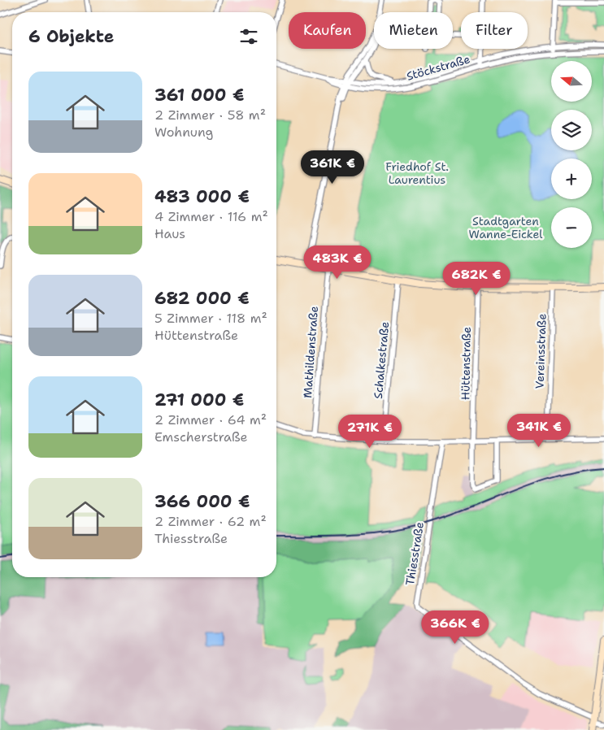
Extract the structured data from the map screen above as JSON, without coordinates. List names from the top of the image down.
{
  "streets": {
    "street": [
      "Stöckstraße",
      "Vereinsstraße",
      "Mathildenstraße",
      "Schalkestraße",
      "Hüttenstraße",
      "Thiesstraße"
    ]
  },
  "parks": ["Friedhof St. Laurentius", "Stadtgarten Wanne-Eickel"],
  "north": "left",
  "page": {
    "chip": ["Kaufen", "Mieten", "Filter"],
    "heading": "6 Objekte",
    "map_buttons": ["+", "−"],
    "list": [
      {
        "name": "361 000 €",
        "note": "2 Zimmer · 58 m² · Wohnung"
      },
      {
        "name": "483 000 €",
        "note": "4 Zimmer · 116 m² · Haus"
      },
      {
        "name": "682 000 €",
        "note": "5 Zimmer · 118 m² · Hüttenstraße"
      },
      {
        "name": "271 000 €",
        "note": "2 Zimmer · 64 m² · Emscherstraße"
      },
      {
        "name": "366 000 €",
        "note": "2 Zimmer · 62 m² · Thiesstraße"
      }
    ],
    "price": [
      "361K €",
      "483K €",
      "682K €",
      "341K €",
      "271K €",
      "366K €"
    ]
  }
}
